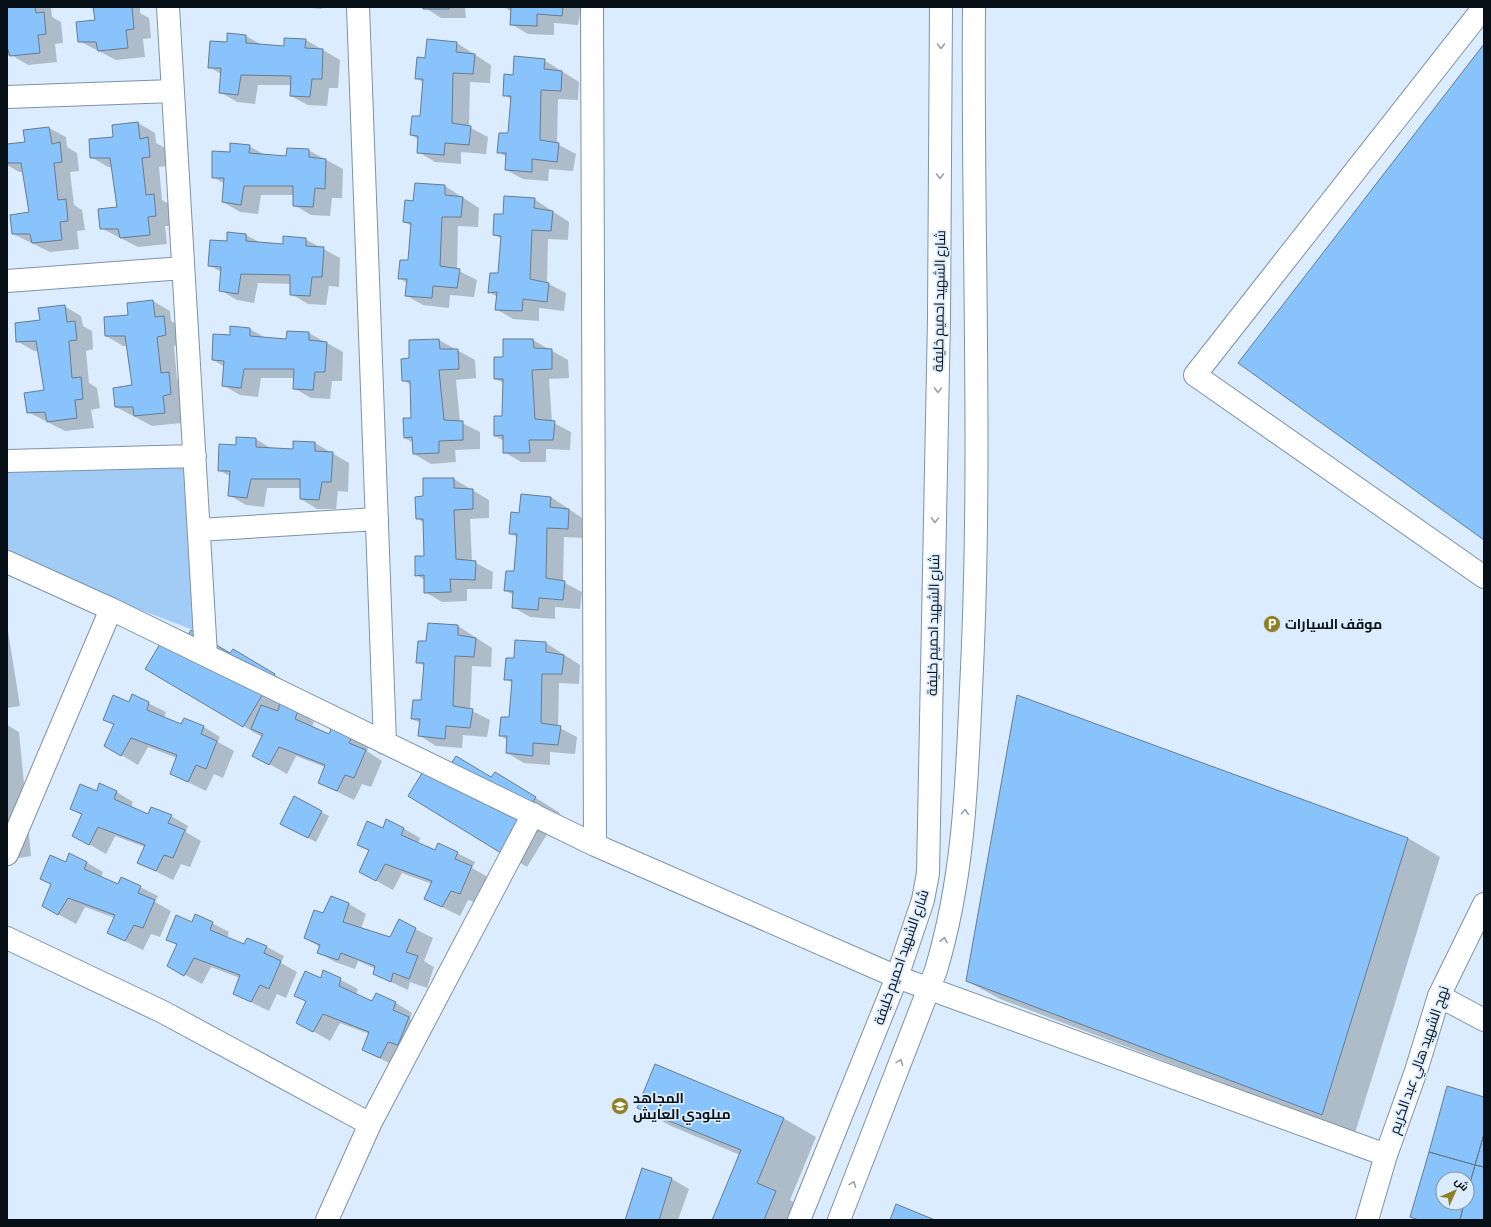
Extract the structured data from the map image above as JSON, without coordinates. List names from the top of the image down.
{
  "streets": {
    "street": ["شارع الشهيد احميم خليفة", "نهج الشهيد هالي عبد الكريم"]
  },
  "places": {
    "parking": ["موقف السيارات"],
    "school or university": ["المجاهد ميلودي العايش"]
  },
  "north": "top right"
}
